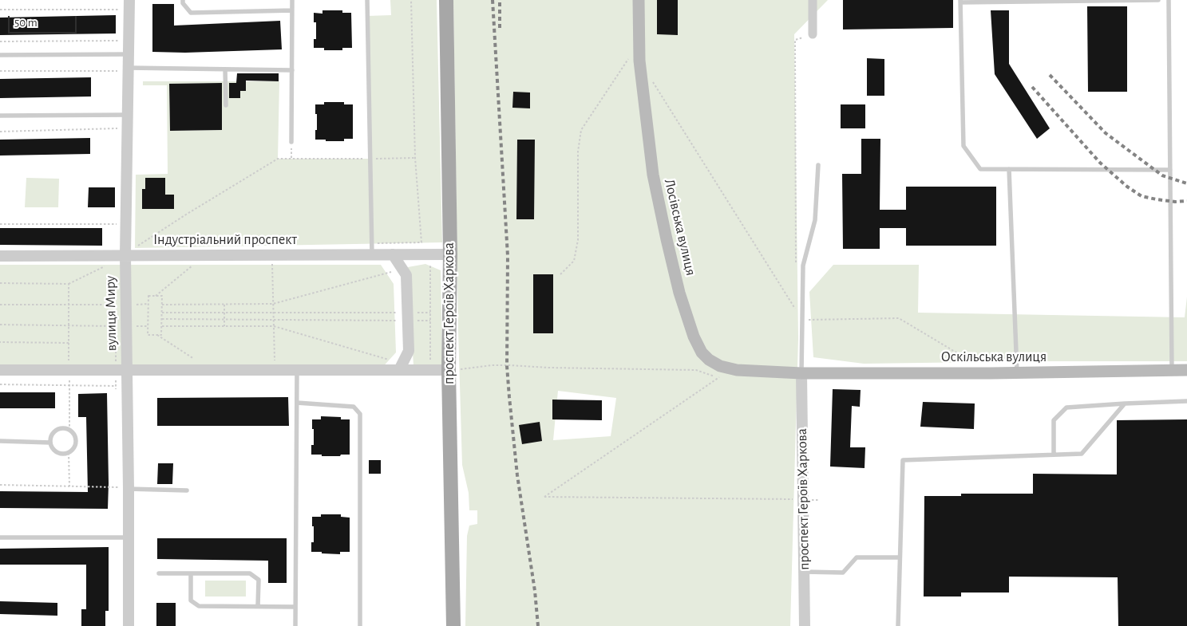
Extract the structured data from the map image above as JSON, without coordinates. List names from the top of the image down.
{
  "streets": {
    "main road": ["Лосівська вулиця", "проспект Героїв Харкова", "Оскільська вулиця"],
    "street": ["Індустріальний проспект", "вулиця Миру"]
  },
  "crossings": [
    ["Лосівська вулиця", "проспект Героїв Харкова"],
    ["Лосівська вулиця", "Оскільська вулиця"],
    ["Індустріальний проспект", "вулиця Миру"],
    ["Індустріальний проспект", "проспект Героїв Харкова"],
    ["проспект Героїв Харкова", "Оскільська вулиця"]
  ],
  "scale_bar": "50 m"
}
